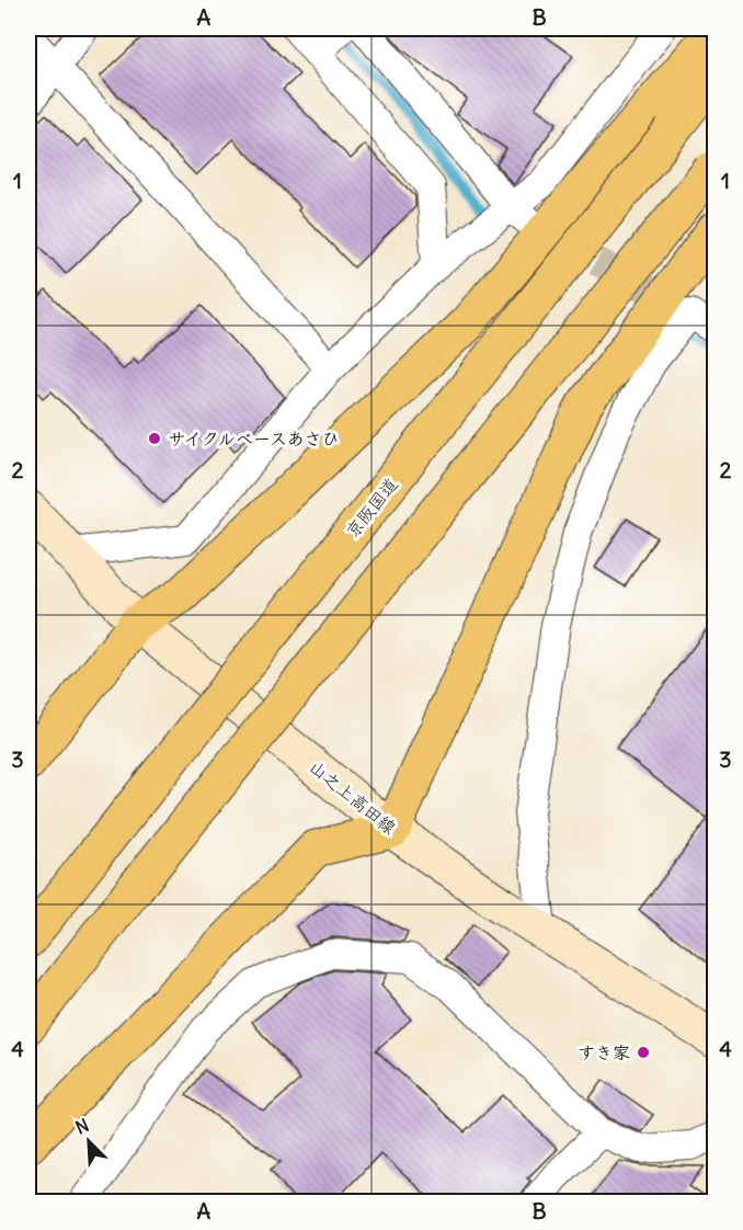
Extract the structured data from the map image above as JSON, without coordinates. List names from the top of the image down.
{
  "streets": {
    "highway": ["京阪国道"],
    "street": ["山之上高田線"]
  },
  "places": ["サイクルベースあさひ", "すき家"],
  "north": "top left",
  "grid": {
    "columns": ["A", "B"],
    "rows": [
      "1",
      "2",
      "3",
      "4"
    ]
  }
}
